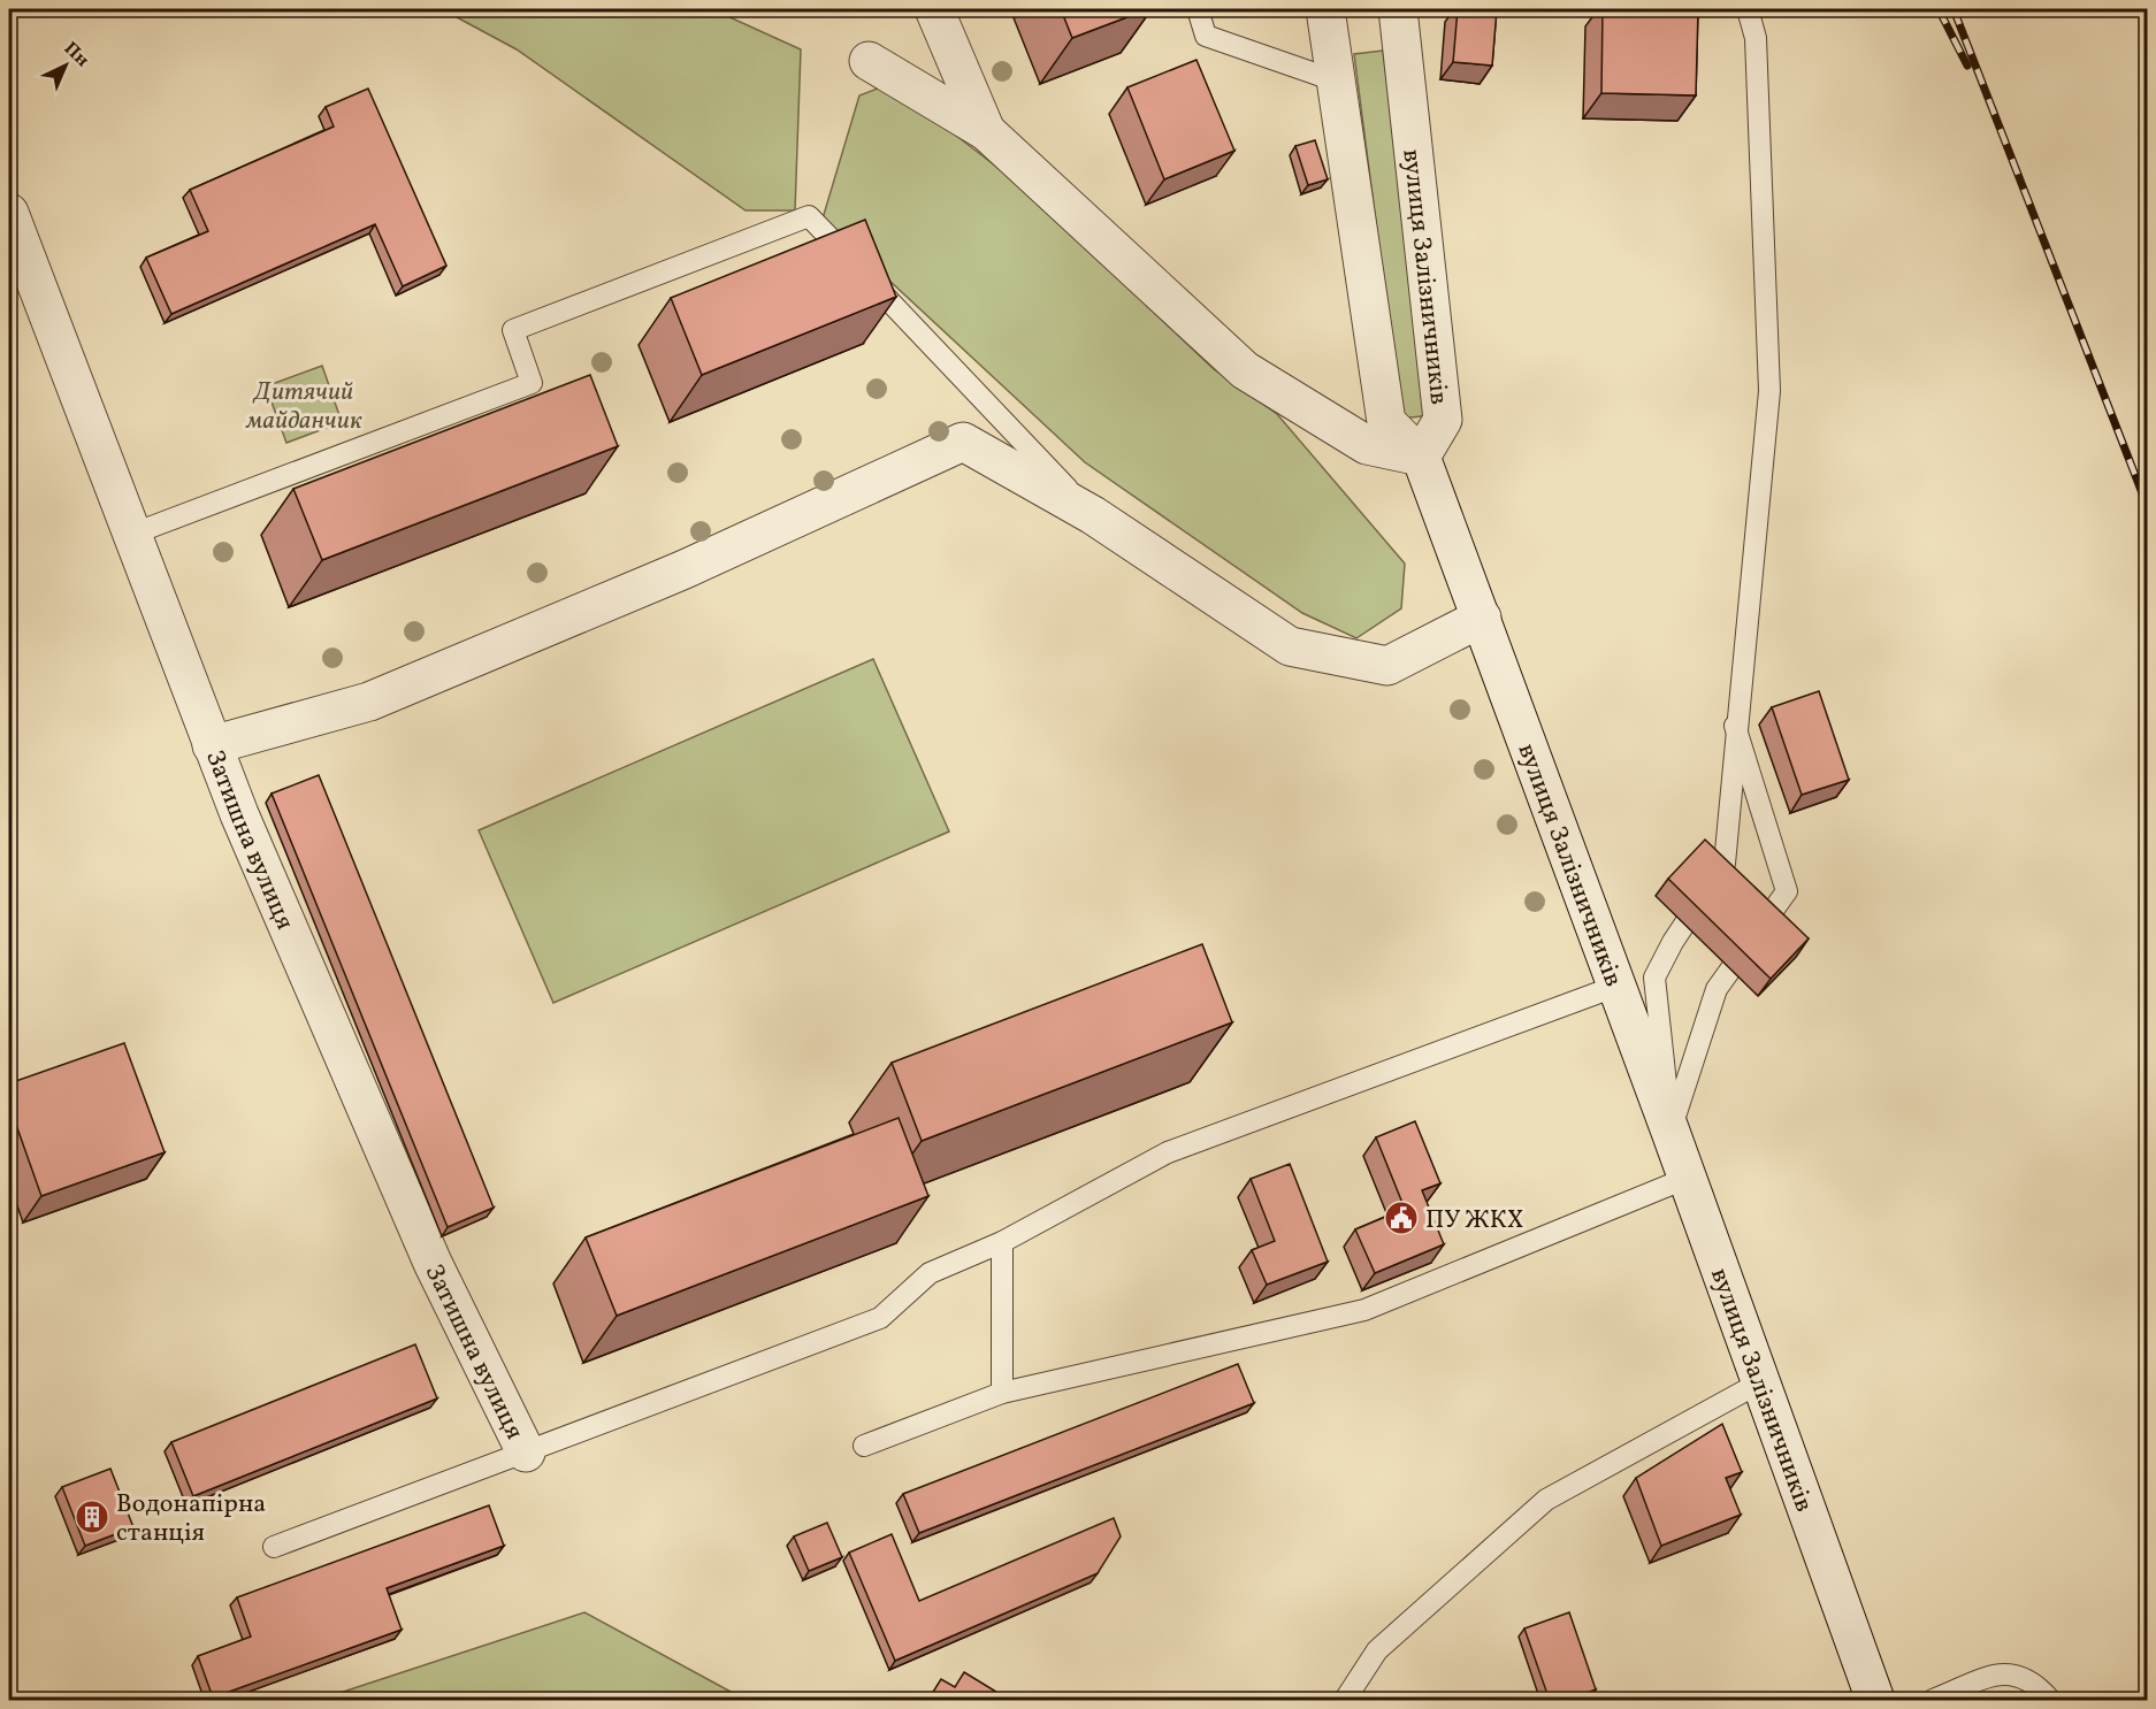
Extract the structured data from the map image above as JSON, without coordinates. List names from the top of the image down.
{
  "streets": {
    "street": ["вулиця Залізничників", "Затишна вулиця"]
  },
  "parks": ["Дитячий майданчик"],
  "places": {
    "public building": ["ПУ ЖКХ"],
    "building": ["Водонапірна станція"]
  },
  "north": "top right"
}
